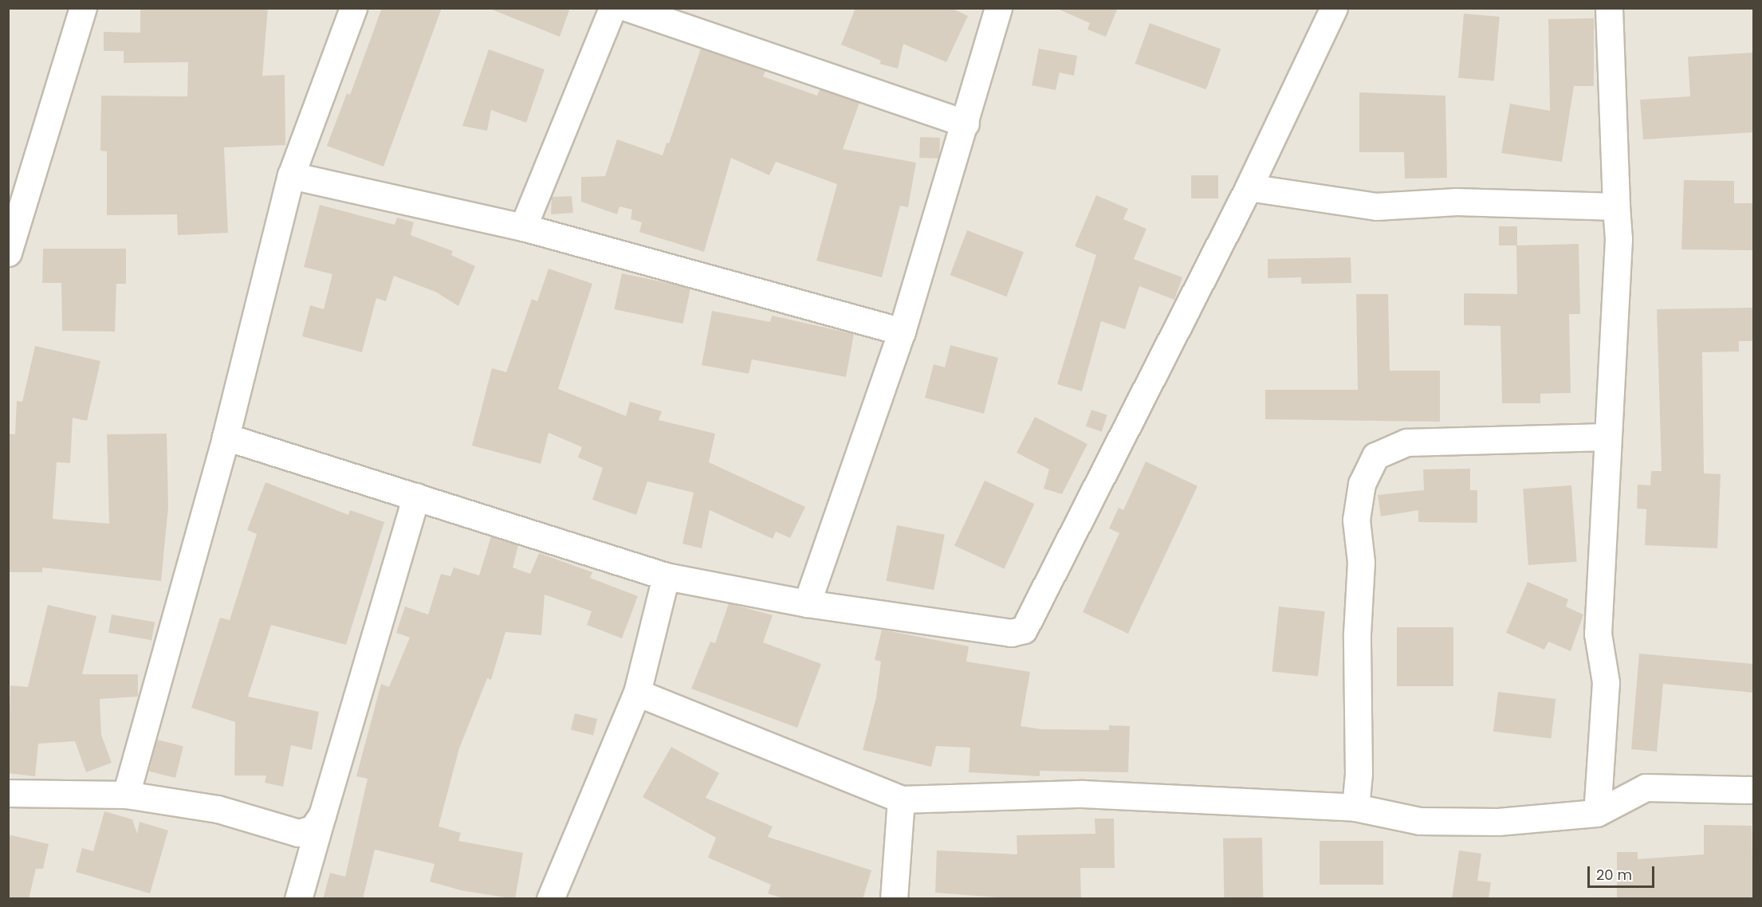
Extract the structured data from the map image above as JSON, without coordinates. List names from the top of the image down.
{
  "scale_bar": "20 m"
}
